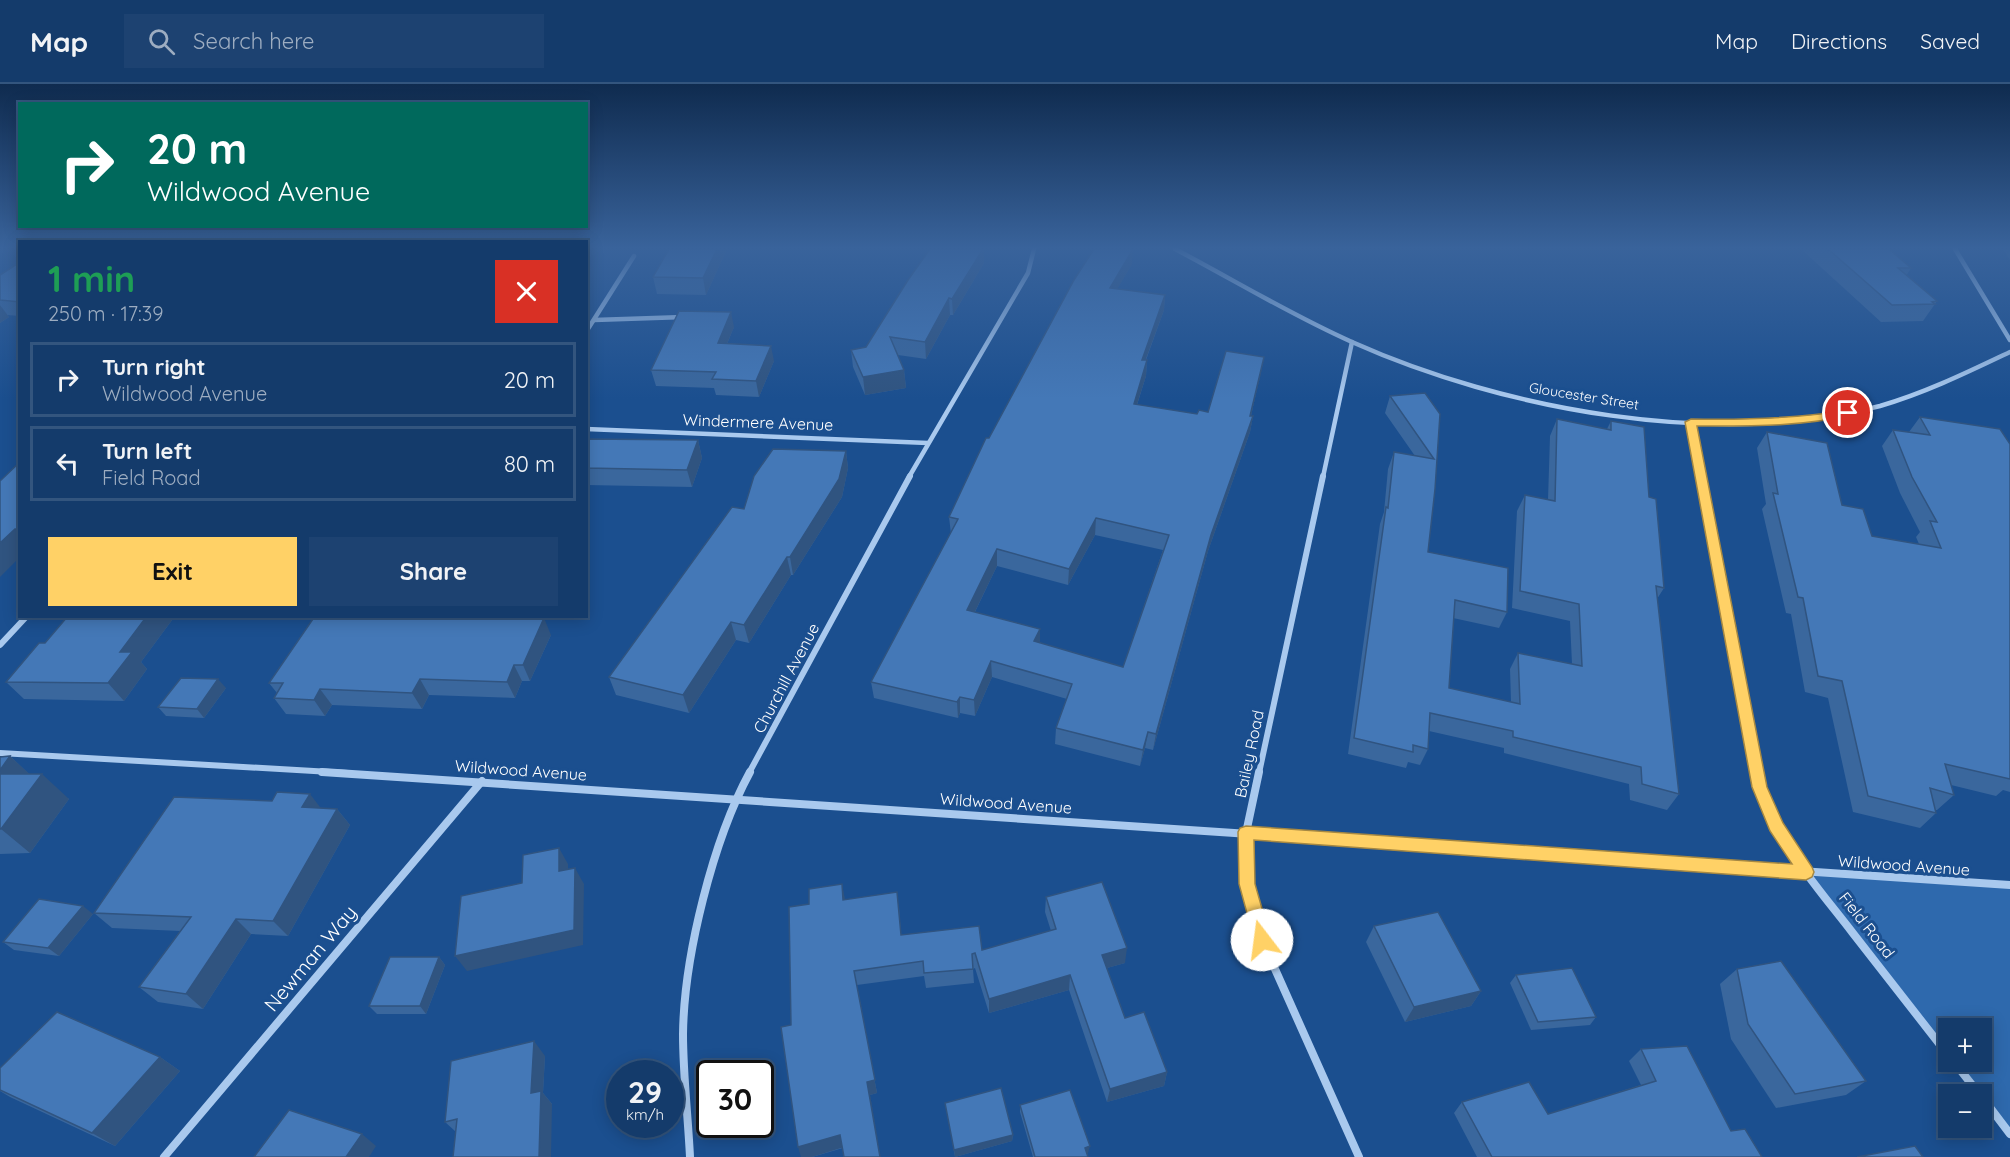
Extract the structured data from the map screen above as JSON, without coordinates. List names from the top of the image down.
{
  "streets": {
    "street": [
      "Gloucester Street",
      "Windermere Avenue",
      "Churchill Avenue",
      "Bailey Road",
      "Wildwood Avenue",
      "Field Road",
      "Newman Way"
    ]
  },
  "crossings": [
    ["Gloucester Street", "Bailey Road"],
    ["Gloucester Street", "Field Road"],
    ["Windermere Avenue", "Churchill Avenue"],
    ["Churchill Avenue", "Wildwood Avenue"],
    ["Bailey Road", "Wildwood Avenue"],
    ["Wildwood Avenue", "Field Road"],
    ["Wildwood Avenue", "Newman Way"]
  ],
  "page": {
    "header": "Map",
    "search": "Search here",
    "nav": ["Map", "Directions", "Saved"],
    "turn": ["20 m", "Wildwood Avenue"],
    "heading": ["1 min", "250 m · 17:39"],
    "list": [
      {
        "name": "Turn right",
        "note": "Wildwood Avenue",
        "value": "20 m"
      },
      {
        "name": "Turn left",
        "note": "Field Road",
        "value": "80 m"
      }
    ],
    "buttons": ["Exit", "Share"],
    "map_buttons": ["+", "−"],
    "speed": "29 km/h",
    "limit": "30"
  }
}
